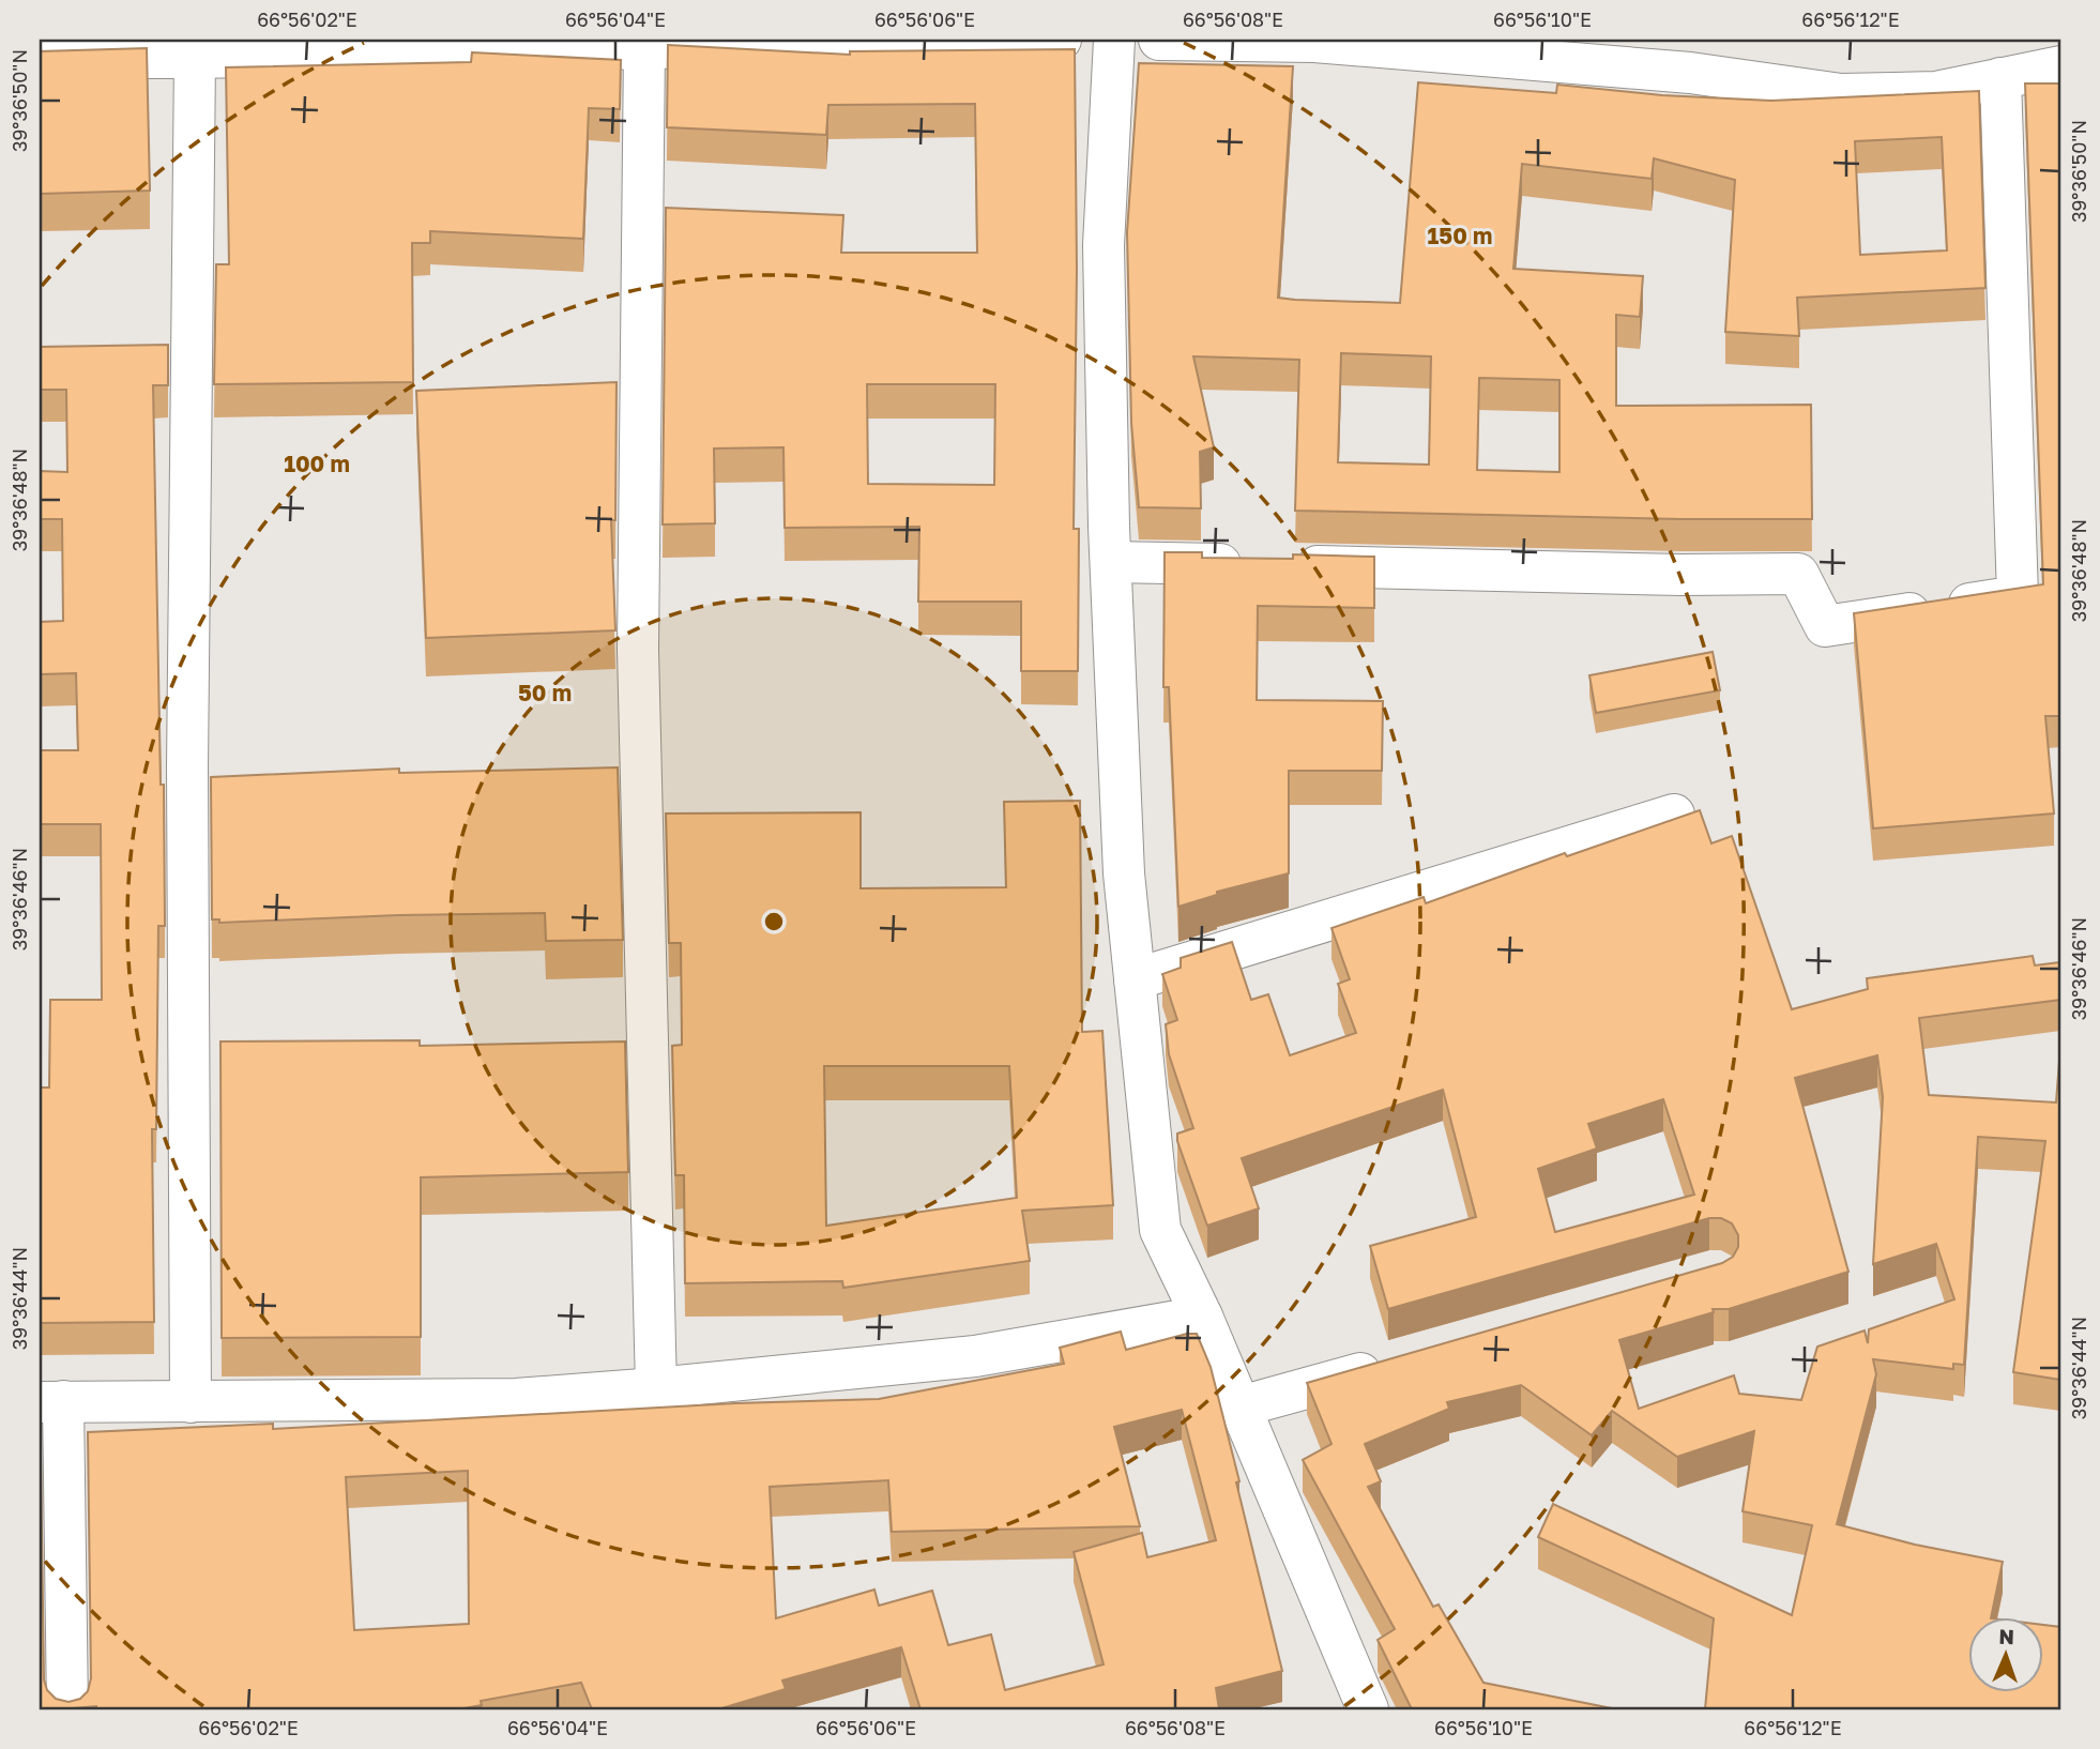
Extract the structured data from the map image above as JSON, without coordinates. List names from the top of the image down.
{
  "north": "top",
  "coordinates": [
    "66°56'02\"E",
    "66°56'04\"E",
    "66°56'06\"E",
    "66°56'08\"E",
    "66°56'10\"E",
    "66°56'12\"E",
    "39°36'50\"N",
    "39°36'48\"N",
    "39°36'46\"N",
    "39°36'44\"N"
  ],
  "rings": ["150 m", "100 m", "50 m"]
}
